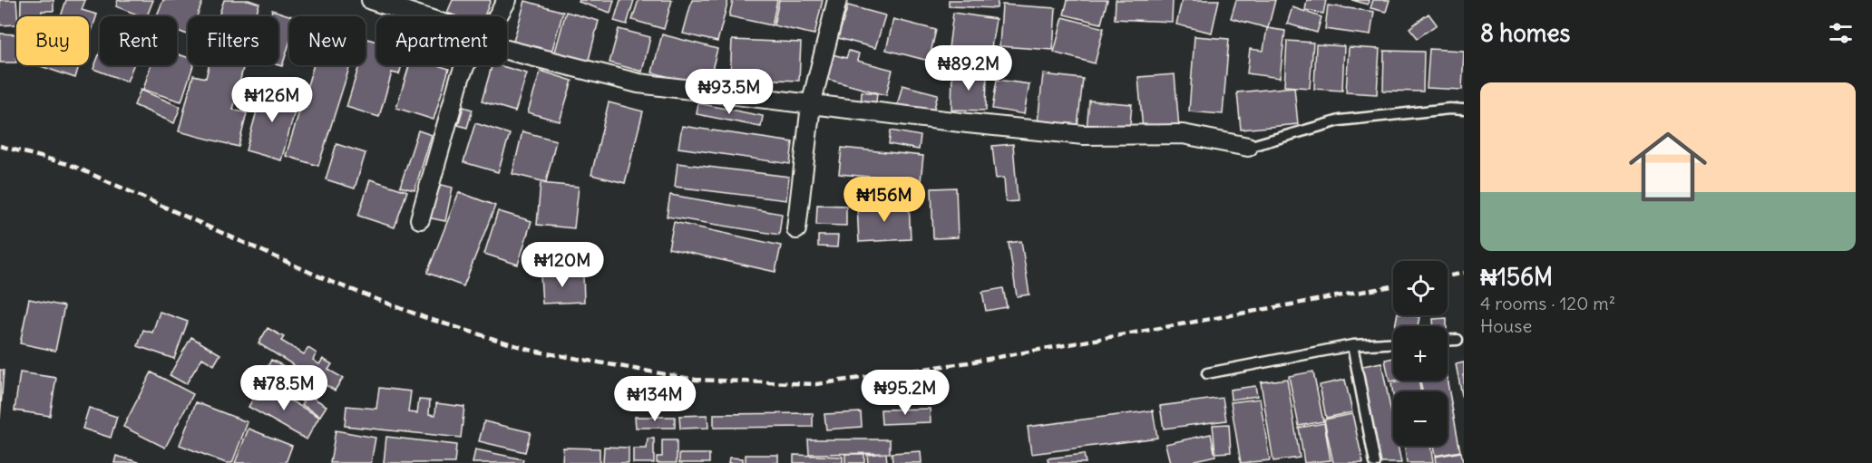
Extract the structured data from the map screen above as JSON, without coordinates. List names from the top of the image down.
{
  "page": {
    "heading": "8 homes",
    "chip": [
      "Buy",
      "Rent",
      "Filters",
      "New",
      "Apartment"
    ],
    "price": [
      "₦89.2M",
      "₦93.5M",
      "₦126M",
      "₦156M",
      "₦120M",
      "₦78.5M",
      "₦95.2M",
      "₦134M"
    ],
    "list": [
      {
        "name": "₦156M",
        "note": "4 rooms · 120 m² · House"
      }
    ],
    "map_buttons": ["+", "−"]
  }
}
